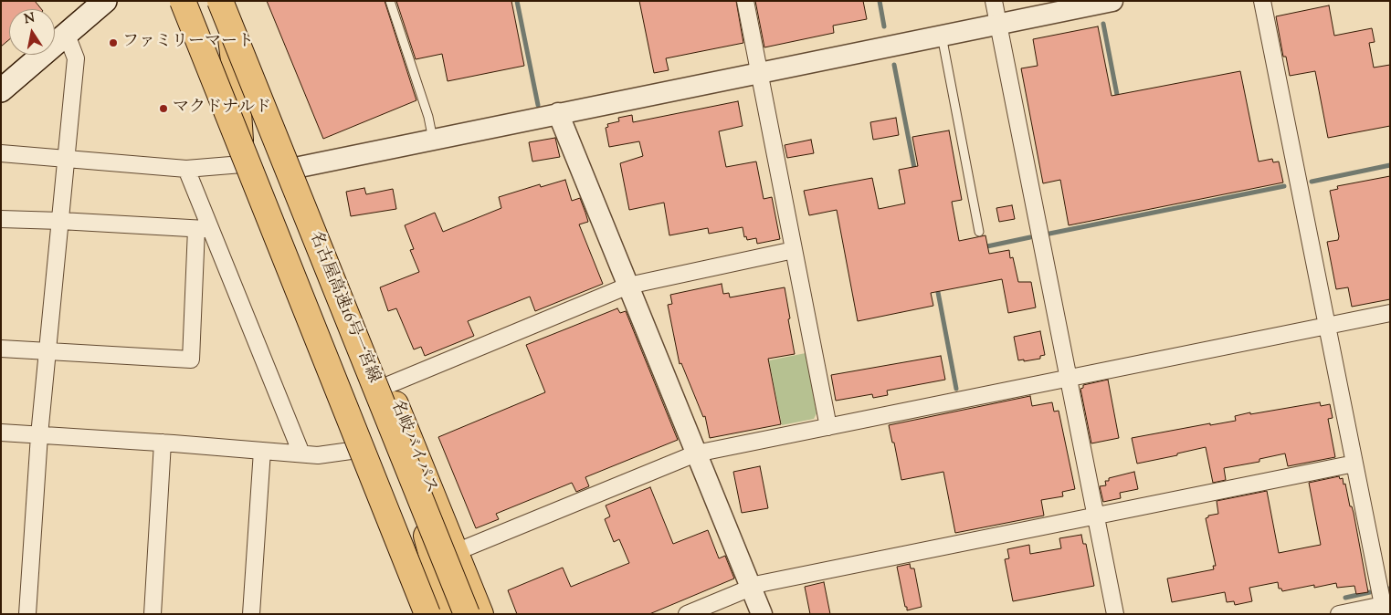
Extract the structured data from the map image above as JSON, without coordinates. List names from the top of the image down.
{
  "streets": {
    "highway": ["名古屋高速16号一宮線", "名岐バイパス"]
  },
  "places": ["ファミリーマート", "マクドナルド"],
  "north": "top"
}
